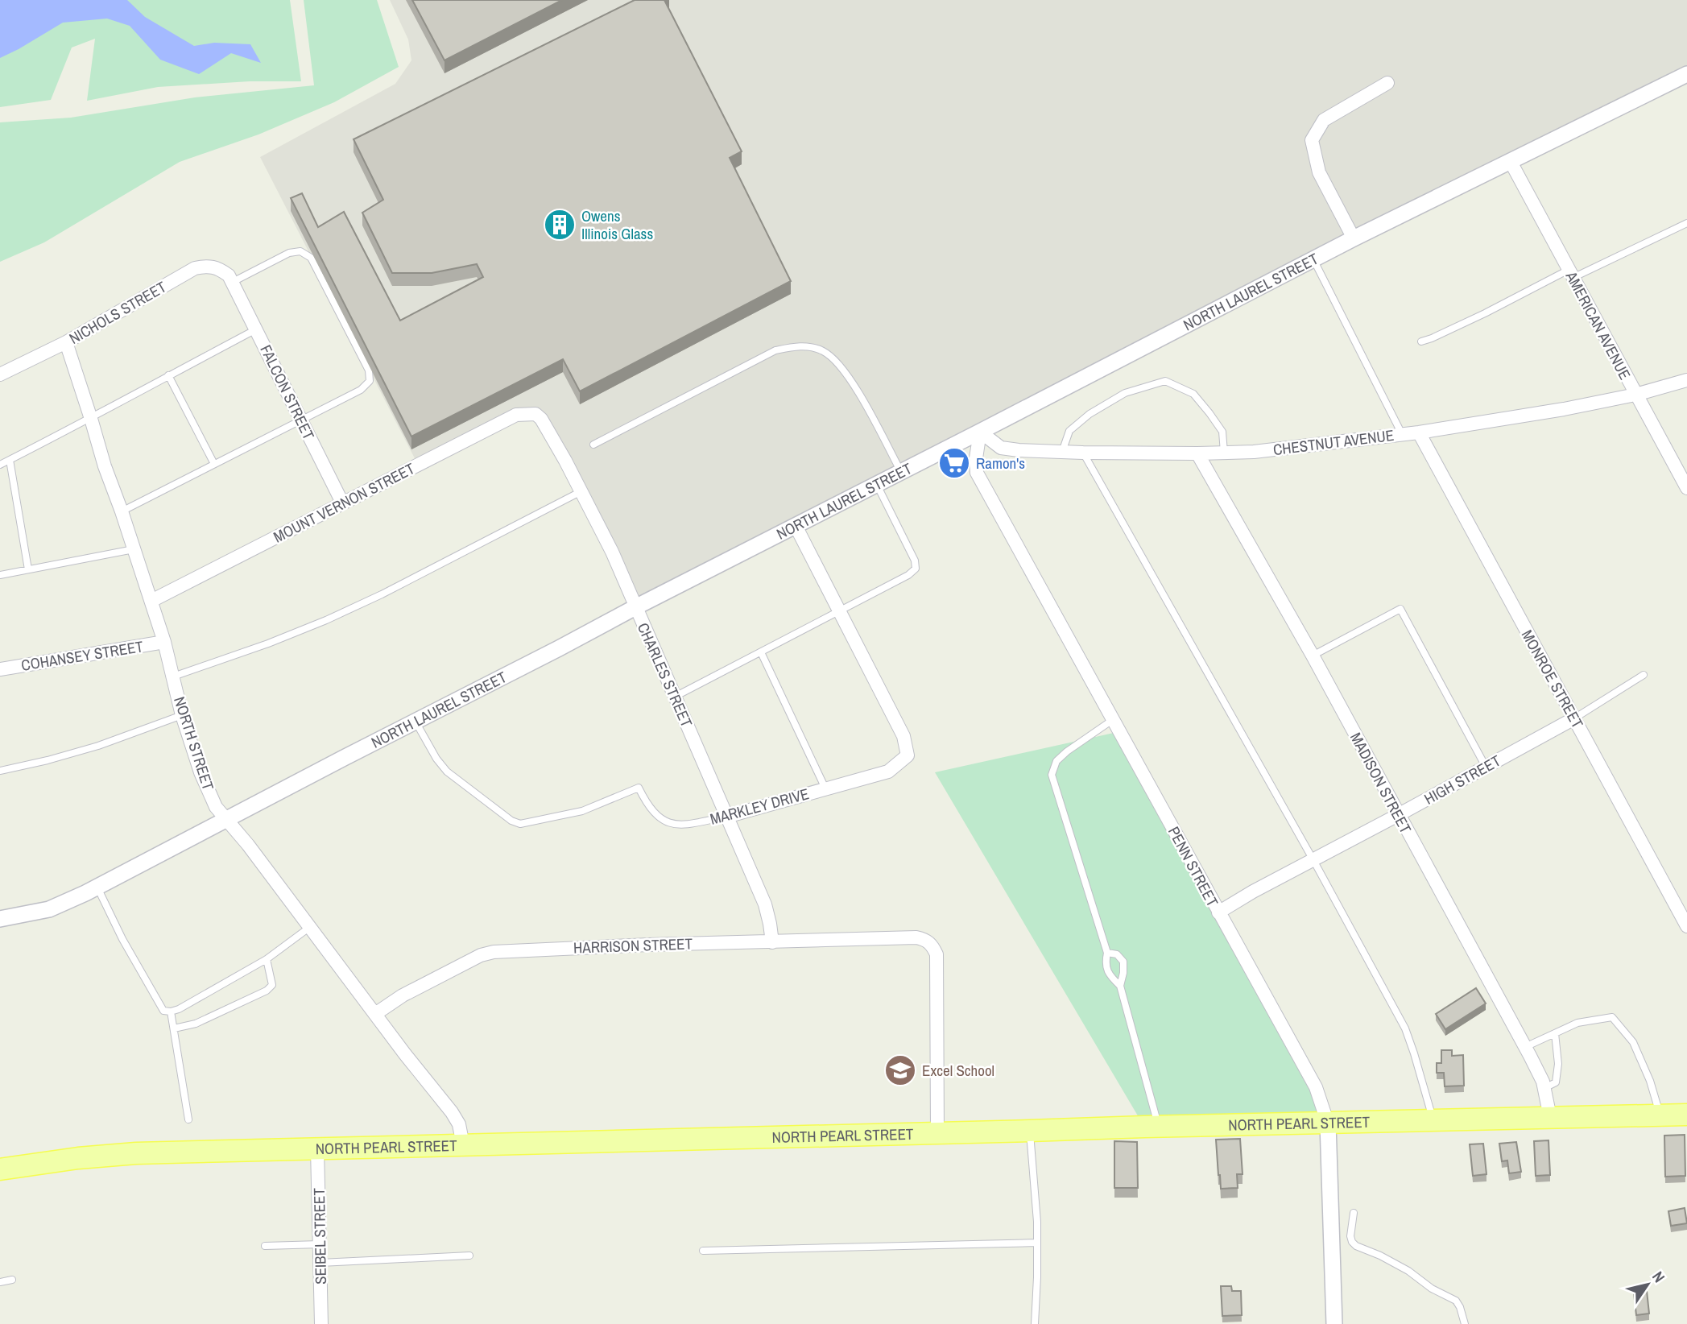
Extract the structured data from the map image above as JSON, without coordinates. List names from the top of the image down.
{
  "streets": {
    "main road": ["NORTH PEARL STREET"],
    "street": [
      "NORTH LAUREL STREET",
      "NICHOLS STREET",
      "AMERICAN AVENUE",
      "FALCON STREET",
      "CHESTNUT AVENUE",
      "MOUNT VERNON STREET",
      "COHANSEY STREET",
      "CHARLES STREET",
      "MONROE STREET",
      "NORTH STREET",
      "HIGH STREET",
      "MADISON STREET",
      "MARKLEY DRIVE",
      "PENN STREET",
      "HARRISON STREET",
      "SEIBEL STREET"
    ]
  },
  "crossings": [
    ["NORTH LAUREL STREET", "AMERICAN AVENUE"],
    ["NORTH LAUREL STREET", "CHESTNUT AVENUE"],
    ["NORTH LAUREL STREET", "CHARLES STREET"],
    ["NORTH LAUREL STREET", "NORTH STREET"],
    ["NORTH LAUREL STREET", "MARKLEY DRIVE"],
    ["NORTH LAUREL STREET", "PENN STREET"],
    ["NICHOLS STREET", "FALCON STREET"],
    ["NICHOLS STREET", "NORTH STREET"],
    ["AMERICAN AVENUE", "CHESTNUT AVENUE"],
    ["FALCON STREET", "MOUNT VERNON STREET"],
    ["CHESTNUT AVENUE", "MONROE STREET"],
    ["CHESTNUT AVENUE", "MADISON STREET"],
    ["CHESTNUT AVENUE", "PENN STREET"],
    ["MOUNT VERNON STREET", "CHARLES STREET"],
    ["MOUNT VERNON STREET", "NORTH STREET"],
    ["COHANSEY STREET", "NORTH STREET"],
    ["CHARLES STREET", "MARKLEY DRIVE"],
    ["CHARLES STREET", "HARRISON STREET"],
    ["MONROE STREET", "HIGH STREET"],
    ["NORTH STREET", "HARRISON STREET"],
    ["NORTH STREET", "NORTH PEARL STREET"],
    ["HIGH STREET", "MADISON STREET"],
    ["HIGH STREET", "PENN STREET"],
    ["MADISON STREET", "NORTH PEARL STREET"],
    ["PENN STREET", "NORTH PEARL STREET"],
    ["HARRISON STREET", "NORTH PEARL STREET"],
    ["NORTH PEARL STREET", "SEIBEL STREET"]
  ],
  "places": {
    "building": ["Owens Illinois Glass"],
    "supermarket": ["Ramon's"],
    "school or university": ["Excel School"]
  },
  "north": "top right"
}
